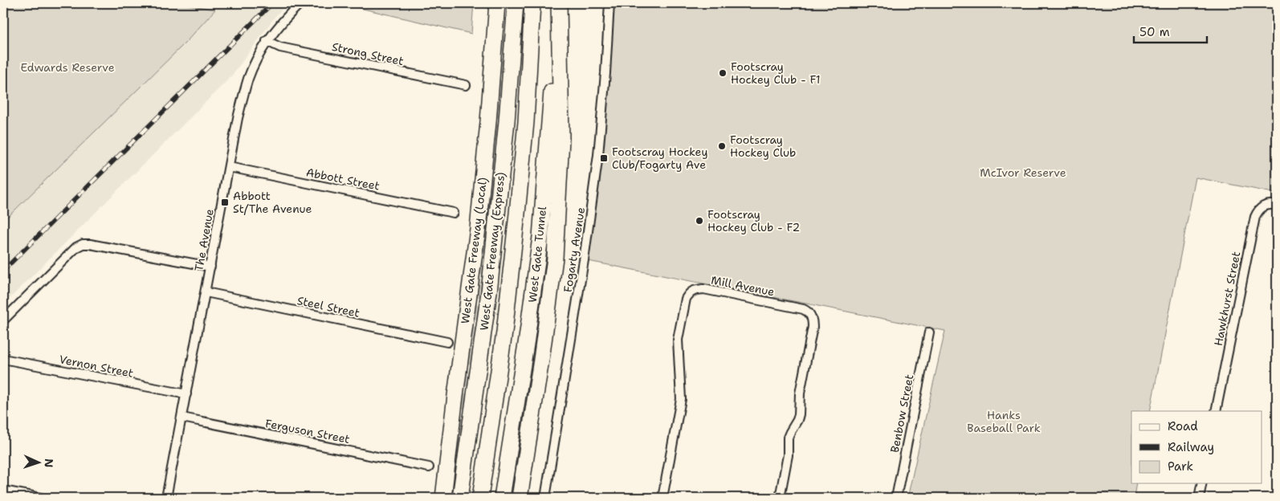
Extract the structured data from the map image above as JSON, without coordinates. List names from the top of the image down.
{
  "streets": {
    "highway": ["West Gate Freeway (Local)", "West Gate Freeway (Express)", "West Gate Tunnel"],
    "street": [
      "Strong Street",
      "Abbott Street",
      "The Avenue",
      "Fogarty Avenue",
      "Mill Avenue",
      "Hawkhurst Street",
      "Steel Street",
      "Vernon Street",
      "Benbow Street",
      "Ferguson Street"
    ]
  },
  "crossings": [
    ["Strong Street", "The Avenue"],
    ["Abbott Street", "The Avenue"],
    ["The Avenue", "Steel Street"],
    ["The Avenue", "Vernon Street"],
    ["The Avenue", "Ferguson Street"]
  ],
  "parks": ["Edwards Reserve", "McIvor Reserve", "Hanks Baseball Park"],
  "places": {
    "other": ["Footscray Hockey Club - F1", "Footscray Hockey Club", "Footscray Hockey Club - F2"],
    "transit": ["Footscray Hockey Club/Fogarty Ave", "Abbott St/The Avenue"]
  },
  "legend": ["Road", "Railway", "Park"],
  "scale_bar": "50 m",
  "north": "right"
}
